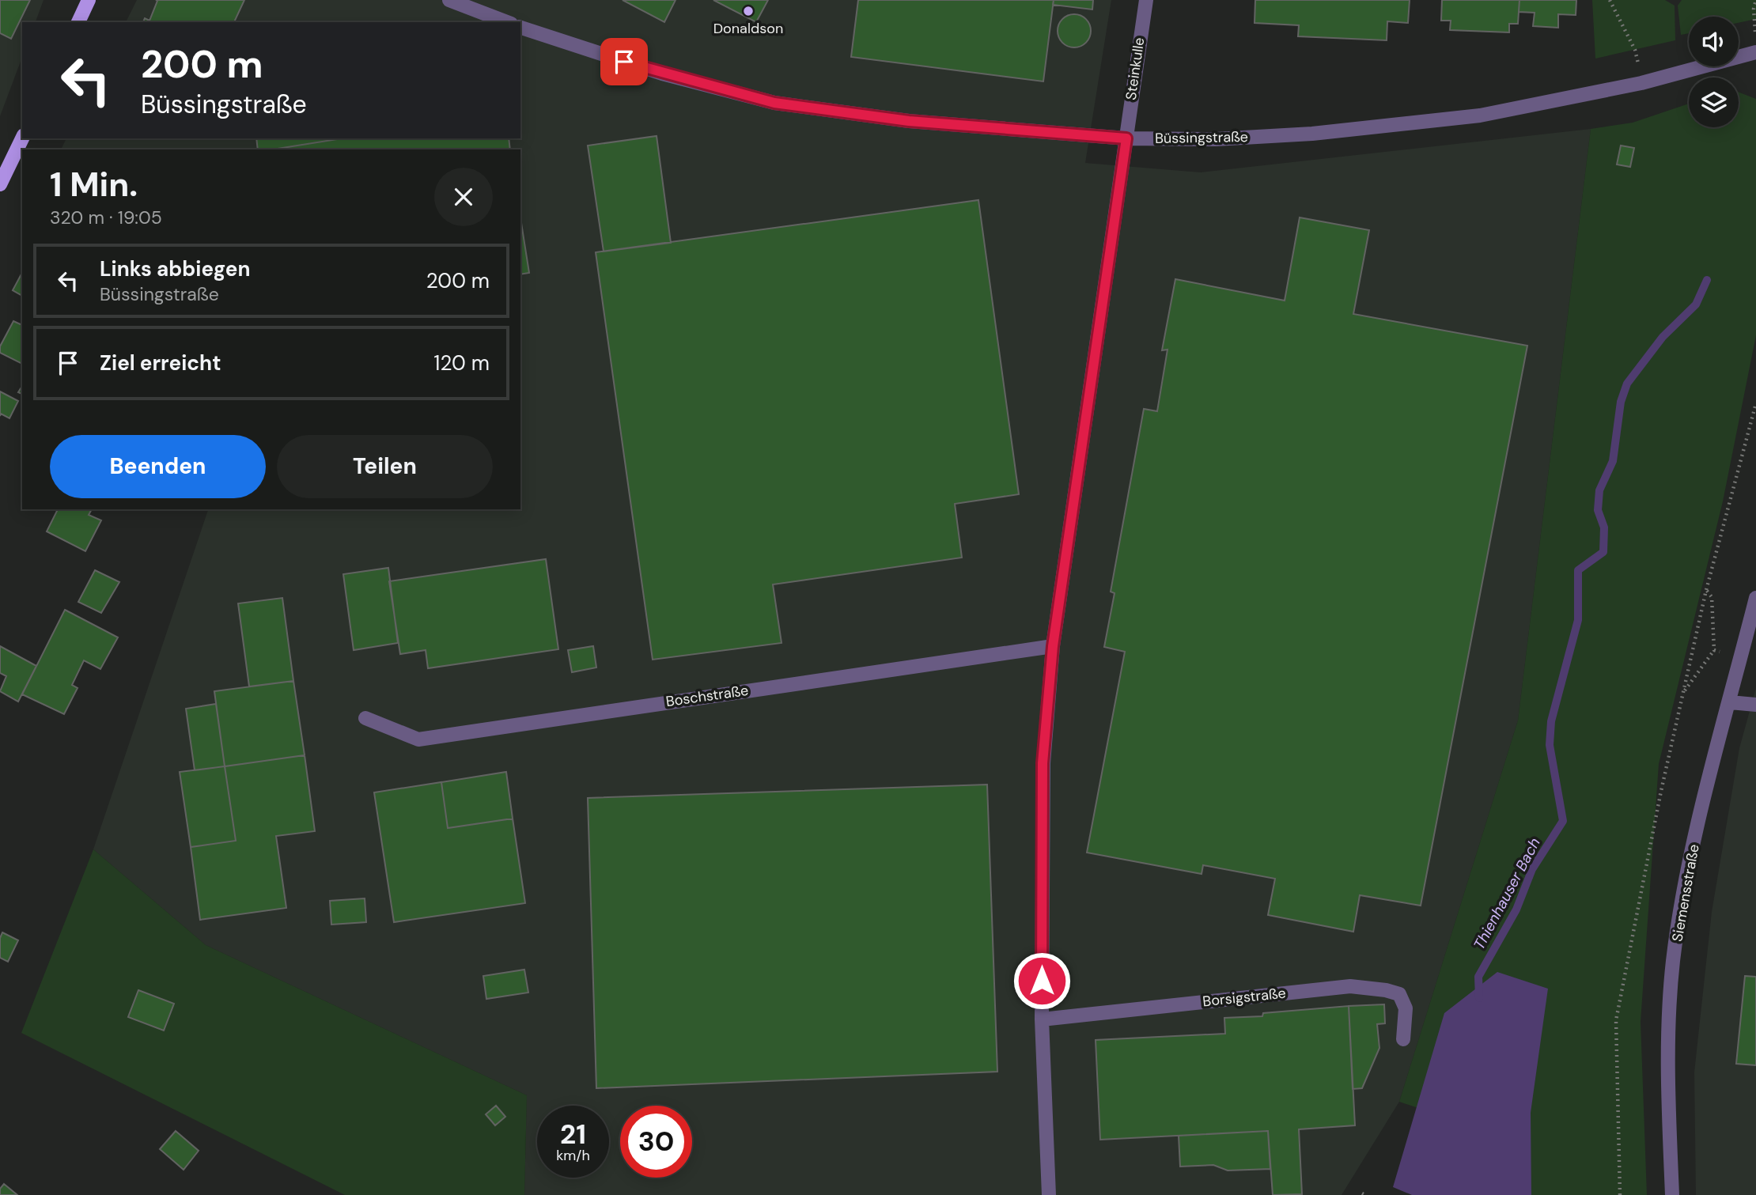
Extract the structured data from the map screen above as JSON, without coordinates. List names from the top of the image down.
{
  "streets": {
    "street": [
      "Steinkulle",
      "Büssingstraße",
      "Boschstraße",
      "Siemensstraße",
      "Borsigstraße"
    ]
  },
  "crossings": [
    ["Steinkulle", "Büssingstraße"]
  ],
  "water": ["Thienhauser Bach"],
  "places": ["Donaldson"],
  "page": {
    "turn": ["200 m", "Büssingstraße"],
    "heading": ["1 Min.", "320 m · 19:05"],
    "list": [
      {
        "name": "Links abbiegen",
        "note": "Büssingstraße",
        "value": "200 m"
      },
      {
        "name": "Ziel erreicht",
        "value": "120 m"
      }
    ],
    "buttons": ["Beenden", "Teilen"],
    "speed": "21 km/h",
    "limit": "30"
  }
}
